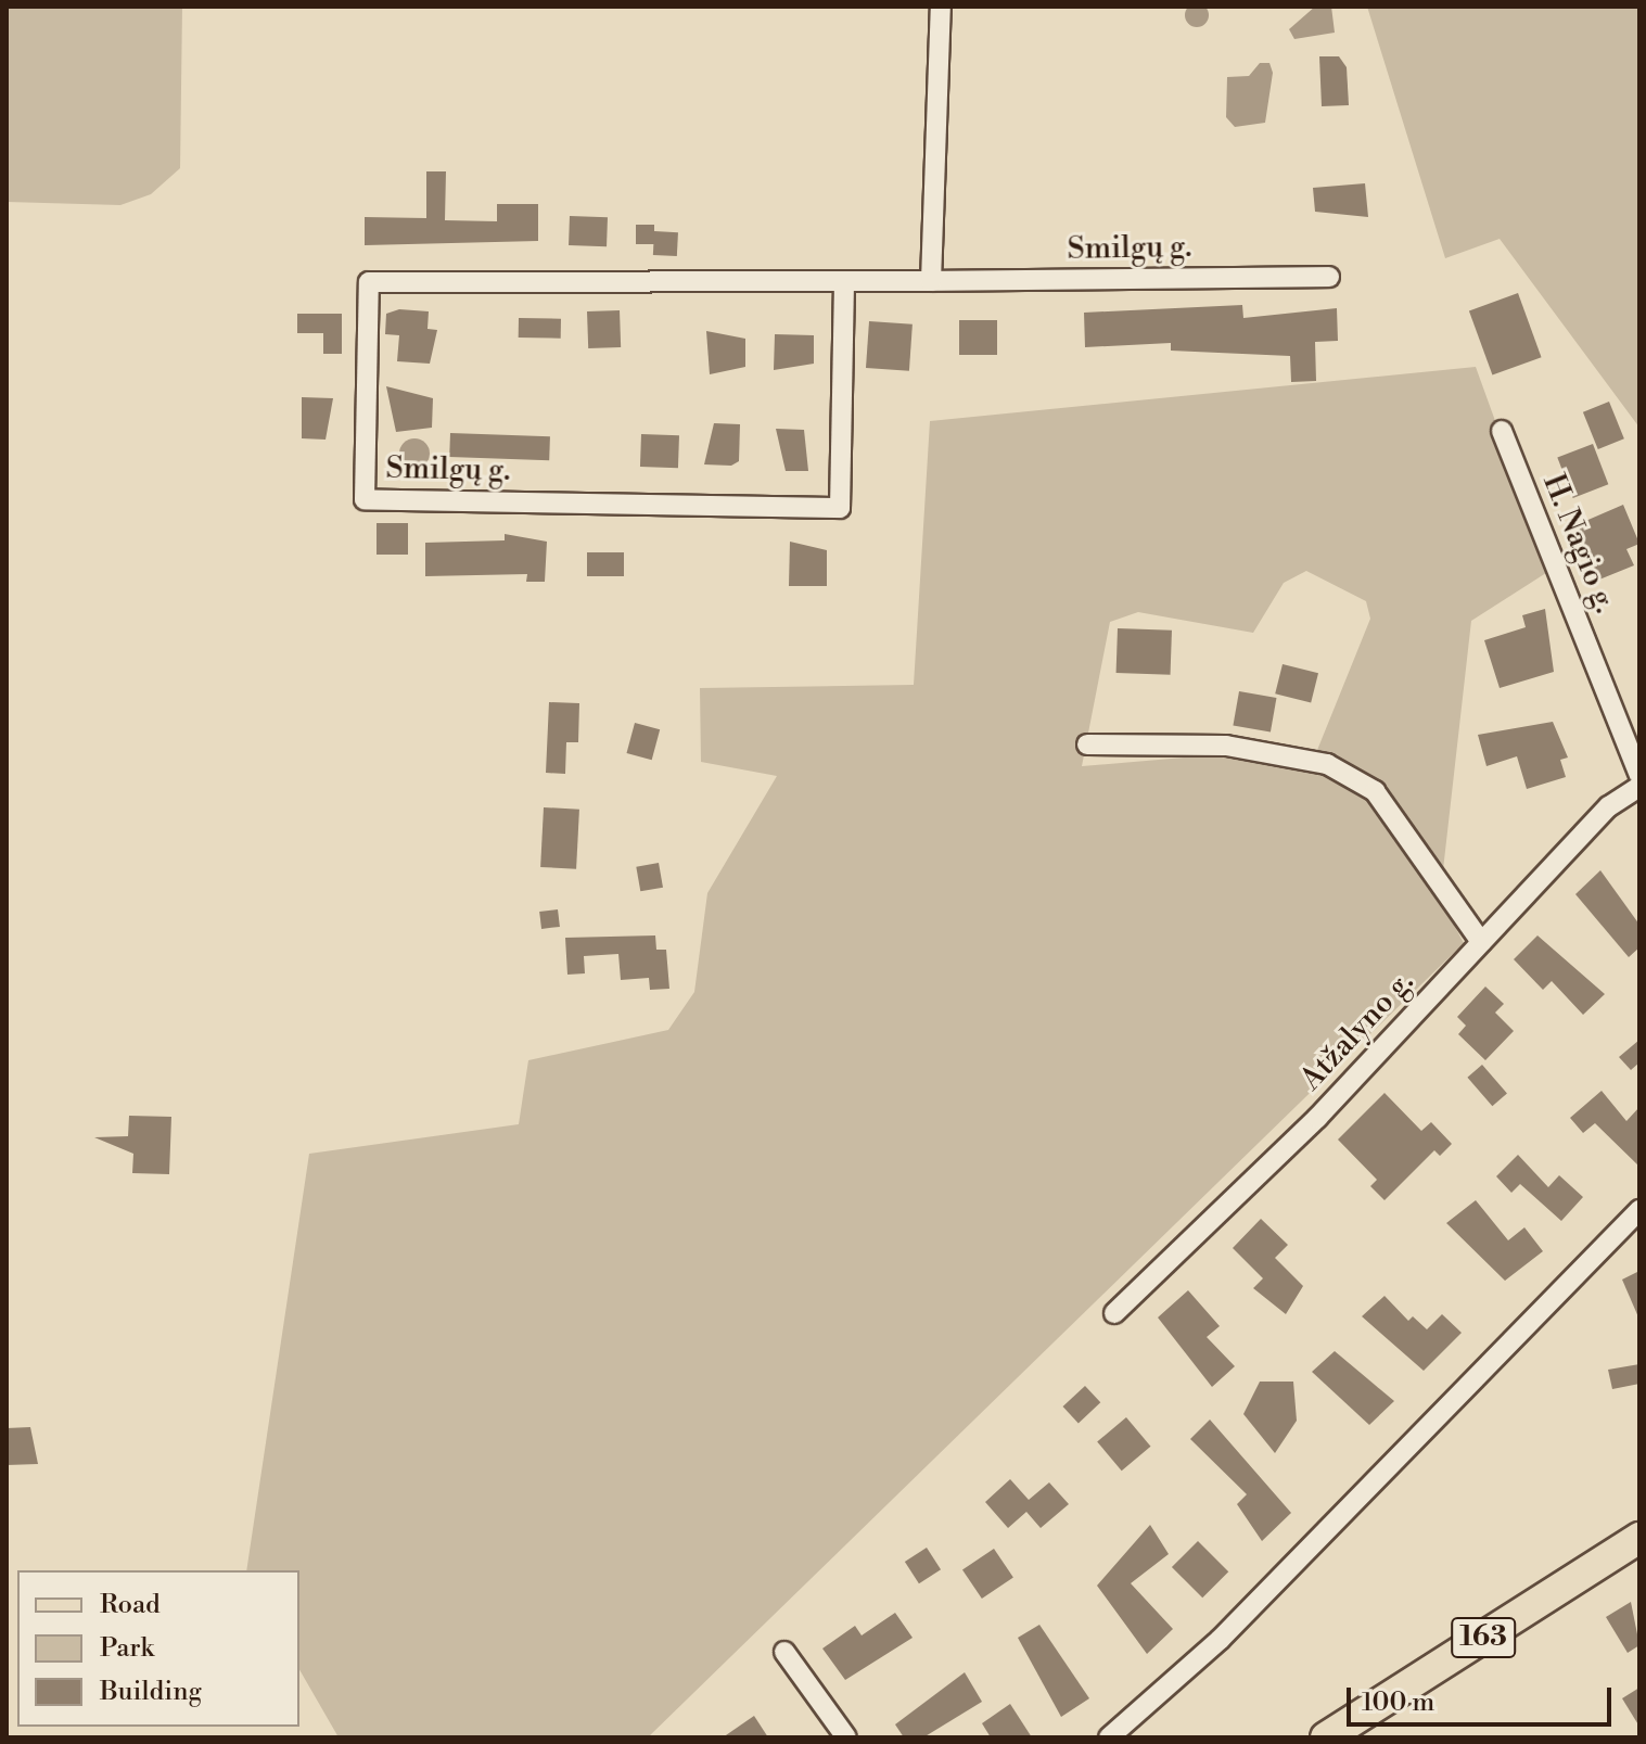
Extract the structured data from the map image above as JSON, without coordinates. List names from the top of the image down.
{
  "streets": {
    "main road": ["163"],
    "street": ["Smilgų g.", "H. Nagio g.", "Atžalyno g."]
  },
  "legend": ["Road", "Park", "Building"],
  "scale_bar": "100 m"
}
